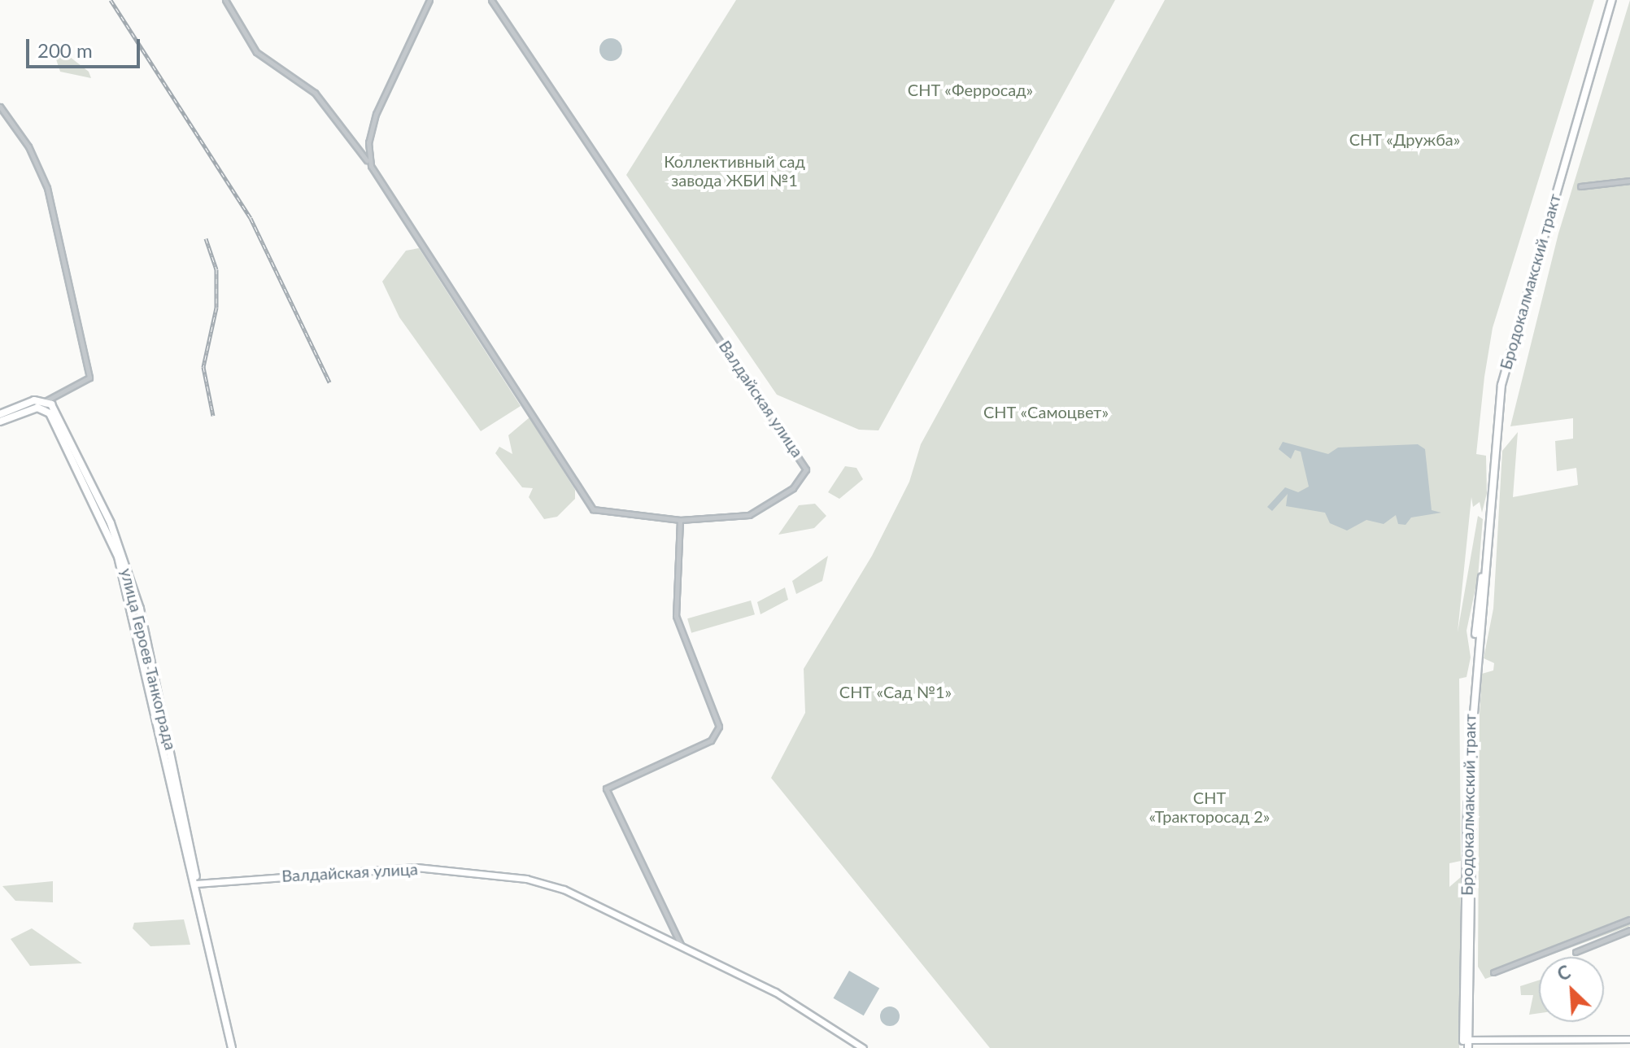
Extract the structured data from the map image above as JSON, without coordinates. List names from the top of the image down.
{
  "streets": {
    "main road": ["Бродокалмакский тракт", "улица Героев Танкограда"],
    "street": ["Валдайская улица"]
  },
  "crossings": [
    ["Валдайская улица", "улица Героев Танкограда"]
  ],
  "parks": [
    "СНТ «Ферросад»",
    "СНТ «Дружба»",
    "Коллективный сад завода ЖБИ №1",
    "СНТ «Самоцвет»",
    "СНТ «Сад №1»",
    "СНТ «Тракторосад 2»"
  ],
  "scale_bar": "200 m",
  "north": "top left"
}
